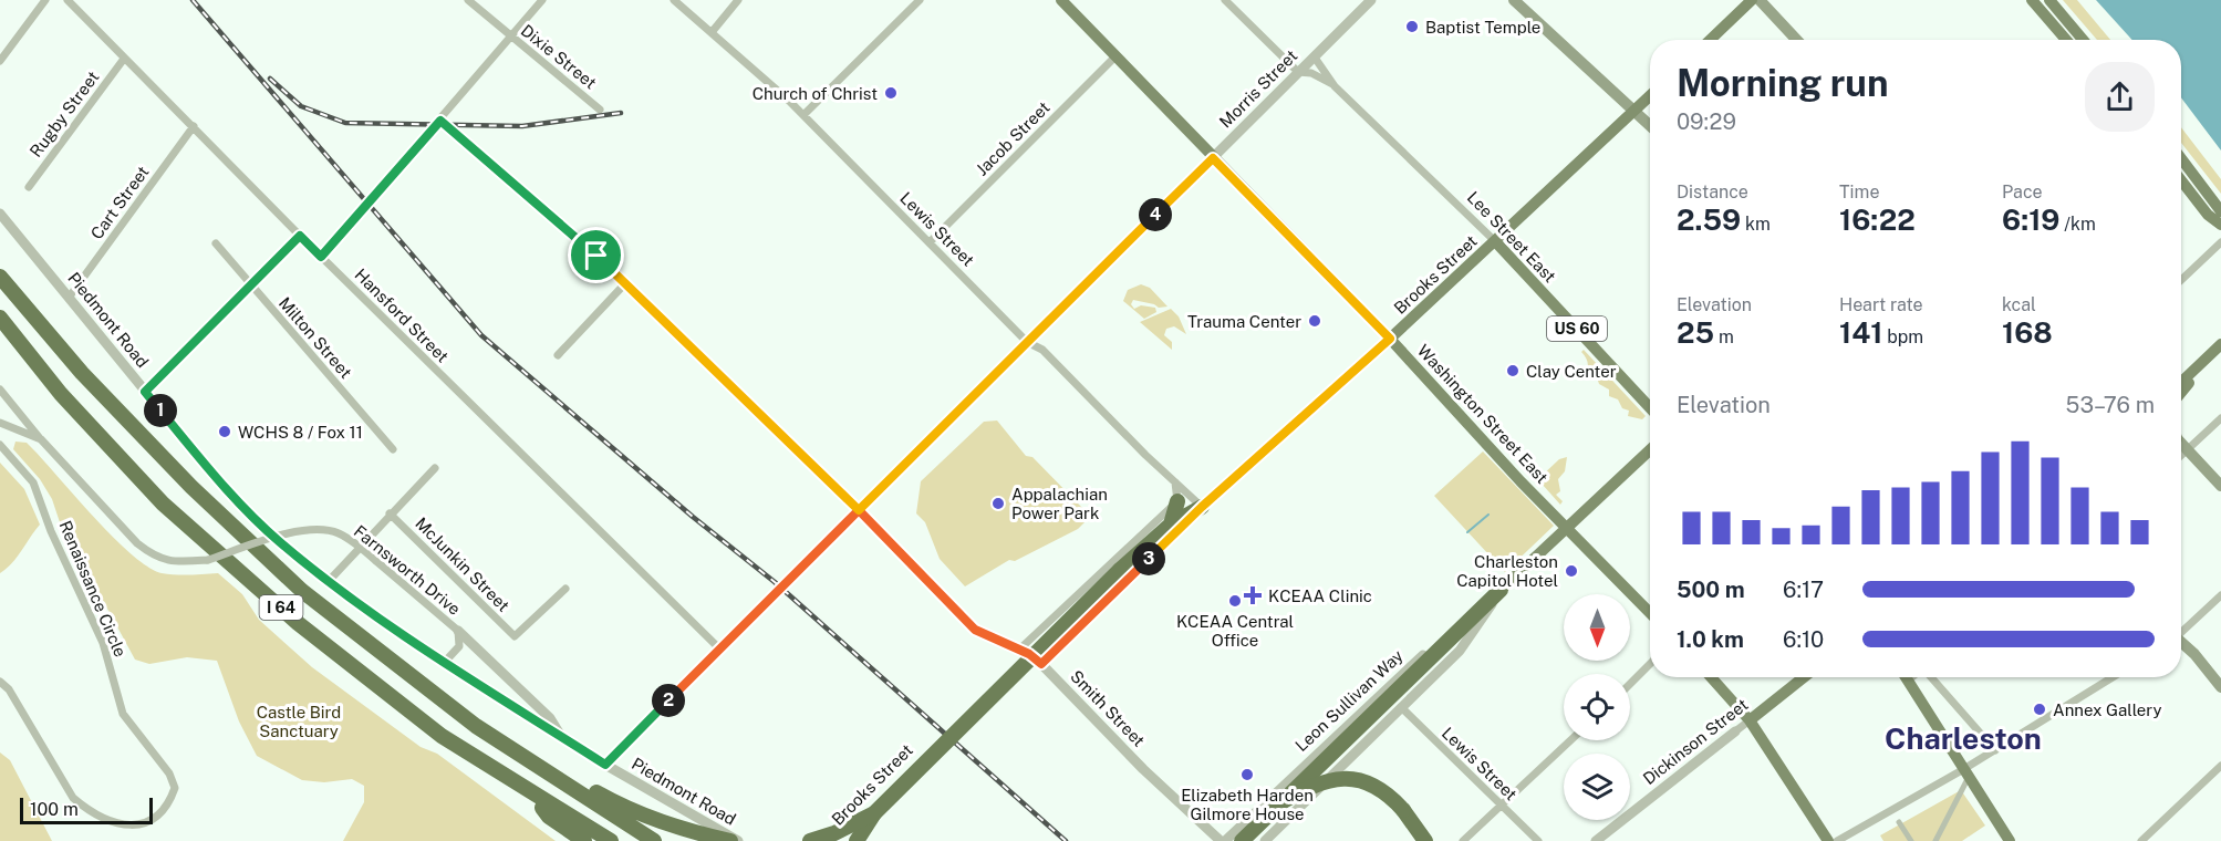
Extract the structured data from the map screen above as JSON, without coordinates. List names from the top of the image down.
{
  "streets": {
    "highway": ["I 64"],
    "main road": [
      "Lee Street East",
      "Brooks Street",
      "US 60",
      "Washington Street East",
      "Leon Sullivan Way",
      "Dickinson Street"
    ],
    "street": [
      "Dixie Street",
      "Morris Street",
      "Rugby Street",
      "Jacob Street",
      "Cart Street",
      "Lewis Street",
      "Hansford Street",
      "Piedmont Road",
      "Milton Street",
      "McJunkin Street",
      "Farnsworth Drive",
      "Renaissance Circle",
      "Smith Street"
    ]
  },
  "crossings": [
    ["Morris Street", "Lewis Street"],
    ["Morris Street", "Lee Street East"],
    ["Morris Street", "Hansford Street"],
    ["Morris Street", "Piedmont Road"],
    ["Morris Street", "Washington Street East"],
    ["Morris Street", "Smith Street"],
    ["Rugby Street", "Hansford Street"],
    ["Jacob Street", "Lewis Street"],
    ["Jacob Street", "Washington Street East"],
    ["Cart Street", "Hansford Street"],
    ["Cart Street", "Piedmont Road"],
    ["Lewis Street", "Brooks Street"],
    ["Lewis Street", "Leon Sullivan Way"],
    ["Lee Street East", "Brooks Street"],
    ["Brooks Street", "Washington Street East"],
    ["Piedmont Road", "Farnsworth Drive"],
    ["Washington Street East", "Leon Sullivan Way"],
    ["Leon Sullivan Way", "Smith Street"]
  ],
  "districts": ["Charleston"],
  "parks": ["Castle Bird Sanctuary"],
  "places": {
    "other": [
      "Baptist Temple",
      "Church of Christ",
      "Trauma Center",
      "Clay Center",
      "WCHS 8 / Fox 11",
      "Appalachian Power Park",
      "Charleston Capitol Hotel",
      "KCEAA Central Office",
      "Annex Gallery",
      "Elizabeth Harden Gilmore House"
    ],
    "health": ["KCEAA Clinic"]
  },
  "scale_bar": "100 m",
  "north": "bottom",
  "page": {
    "heading": ["Morning run", "09:29"],
    "stats": [
      ["Distance", "2.59 km"],
      ["Time", "16:22"],
      ["Pace", "6:19 /km"],
      ["Elevation", "25 m"],
      ["Heart rate", "141 bpm"],
      ["kcal", "168"]
    ],
    "pins": [
      "4",
      "1",
      "3",
      "2"
    ],
    "chart": ["Elevation", "53–76 m"],
    "list": [
      {
        "name": "500 m",
        "note": "6:17"
      },
      {
        "name": "1.0 km",
        "note": "6:10"
      }
    ],
    "scale": "100 m"
  }
}
